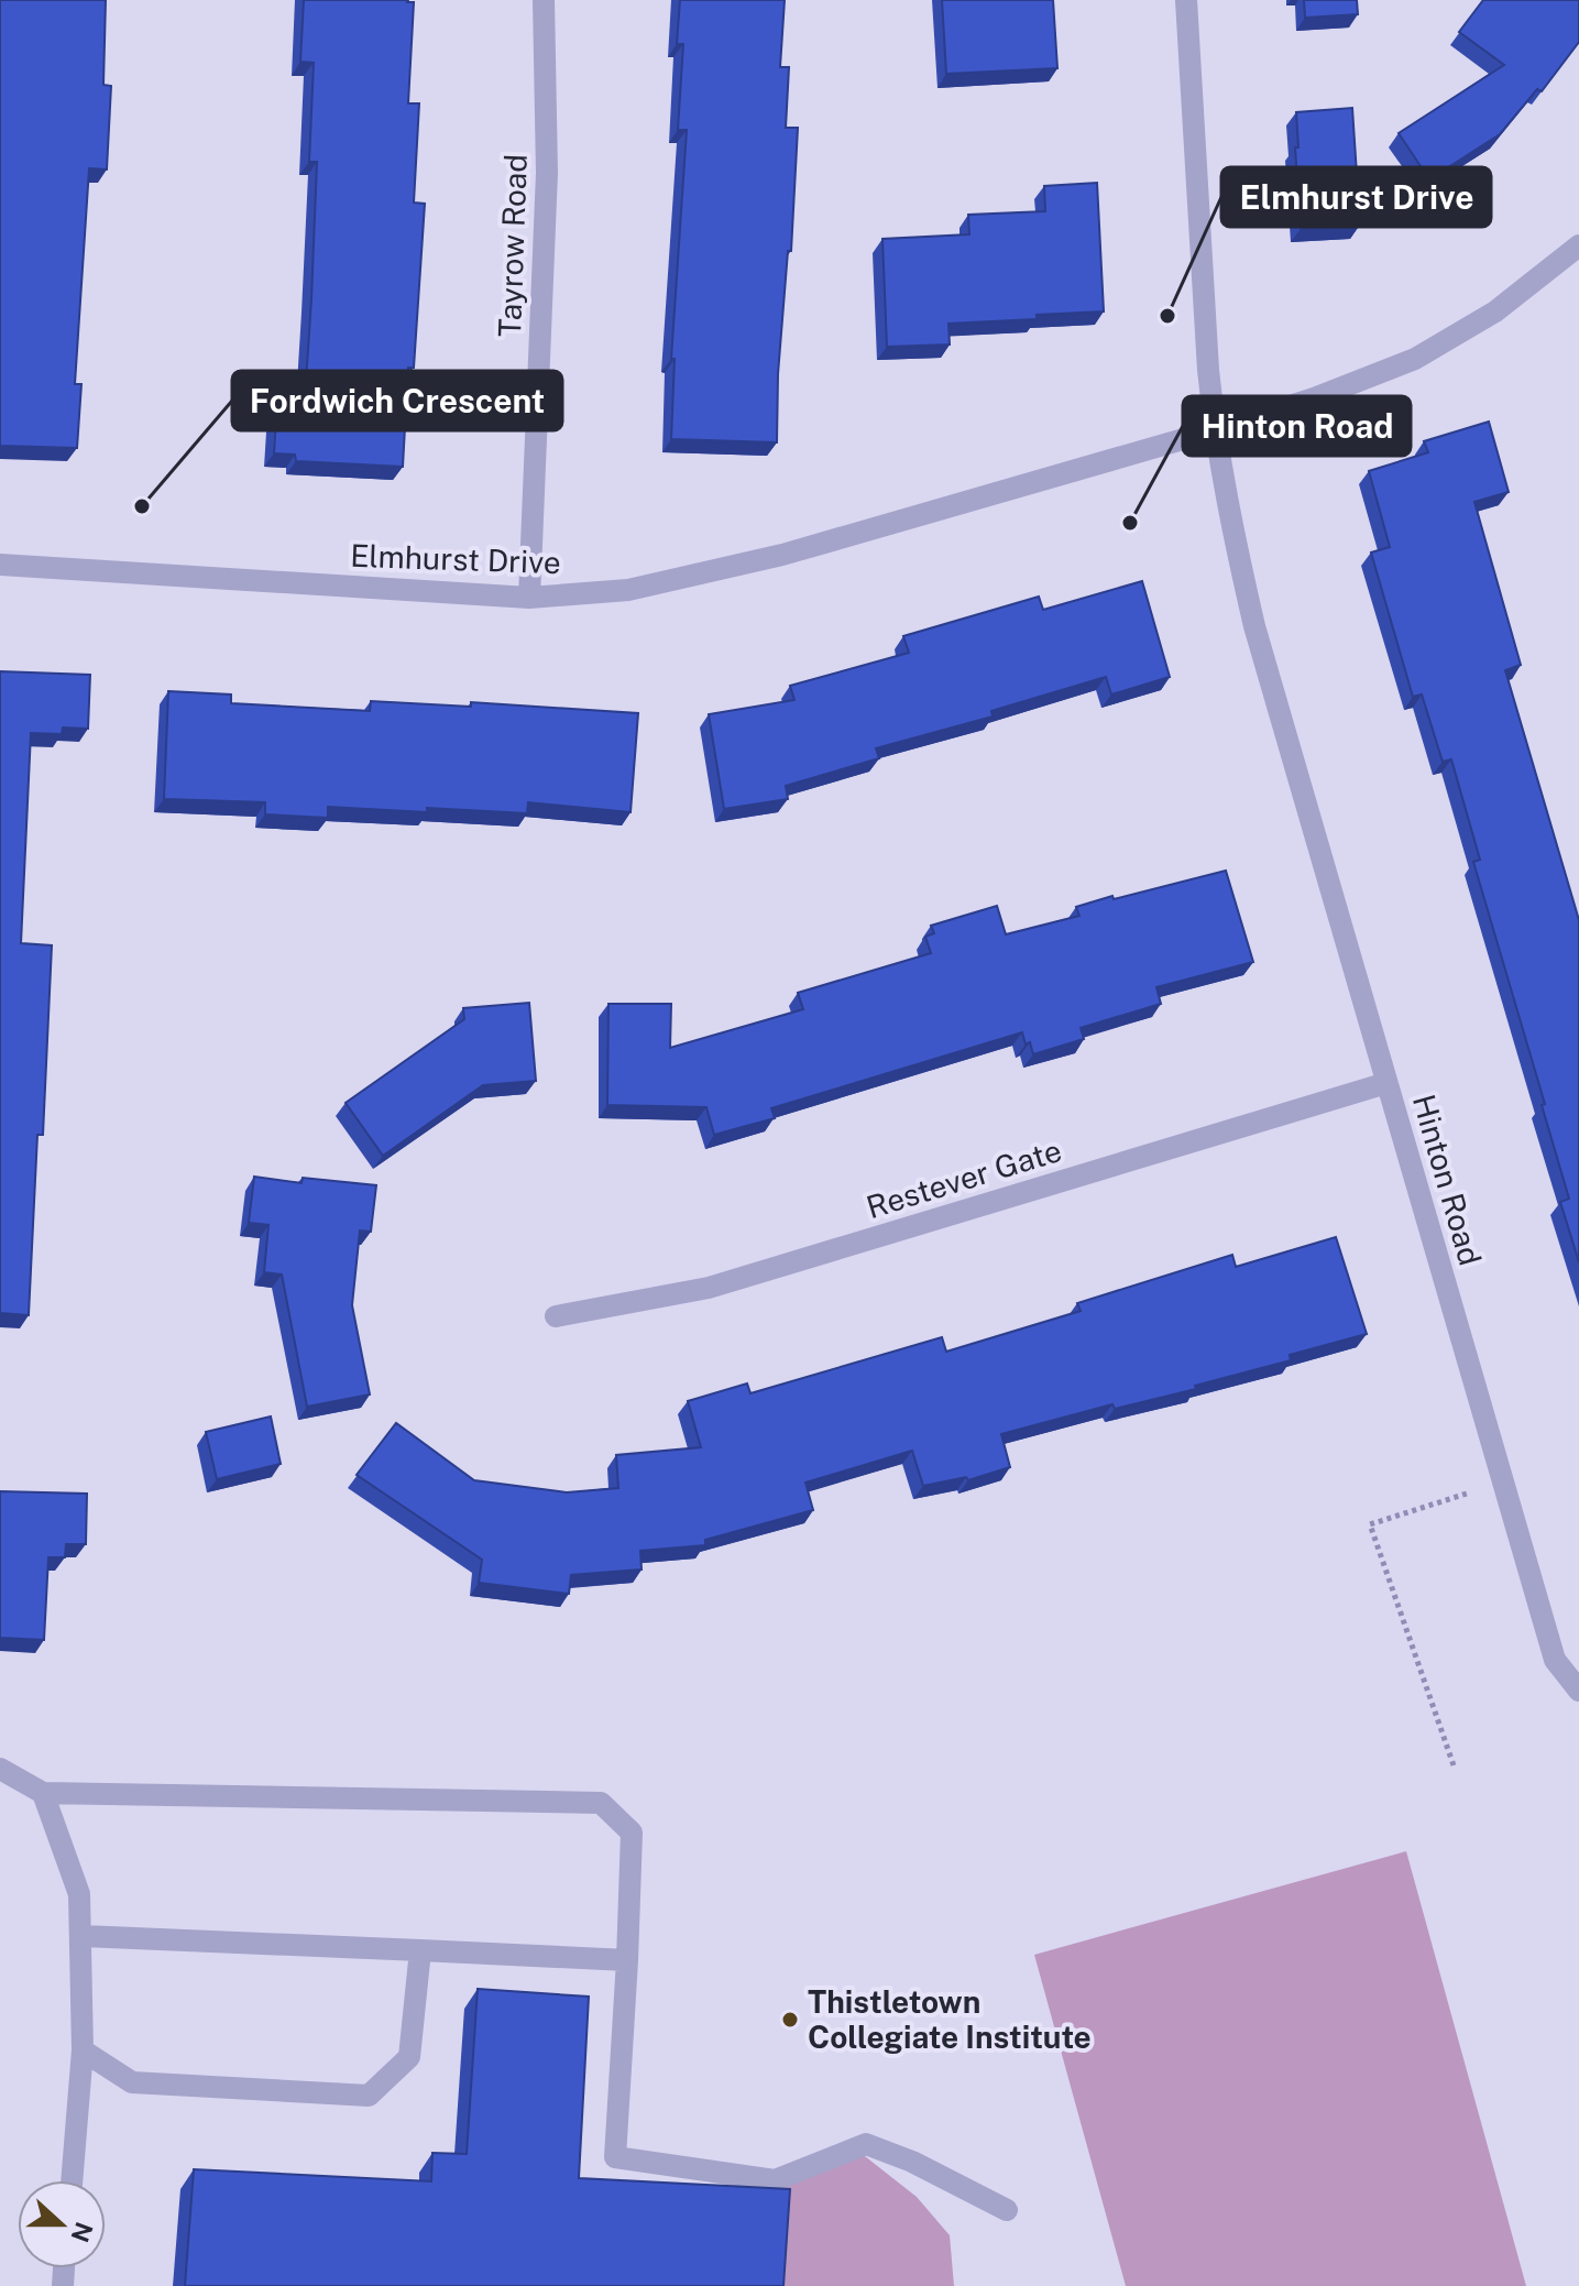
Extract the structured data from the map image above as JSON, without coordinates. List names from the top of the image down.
{
  "streets": {
    "street": [
      "Tayrow Road",
      "Elmhurst Drive",
      "Restever Gate",
      "Hinton Road"
    ]
  },
  "crossings": [
    ["Tayrow Road", "Elmhurst Drive"],
    ["Elmhurst Drive", "Hinton Road"],
    ["Restever Gate", "Hinton Road"]
  ],
  "places": [
    "Elmhurst Drive",
    "Fordwich Crescent",
    "Hinton Road",
    "Thistletown Collegiate Institute"
  ],
  "north": "right"
}
